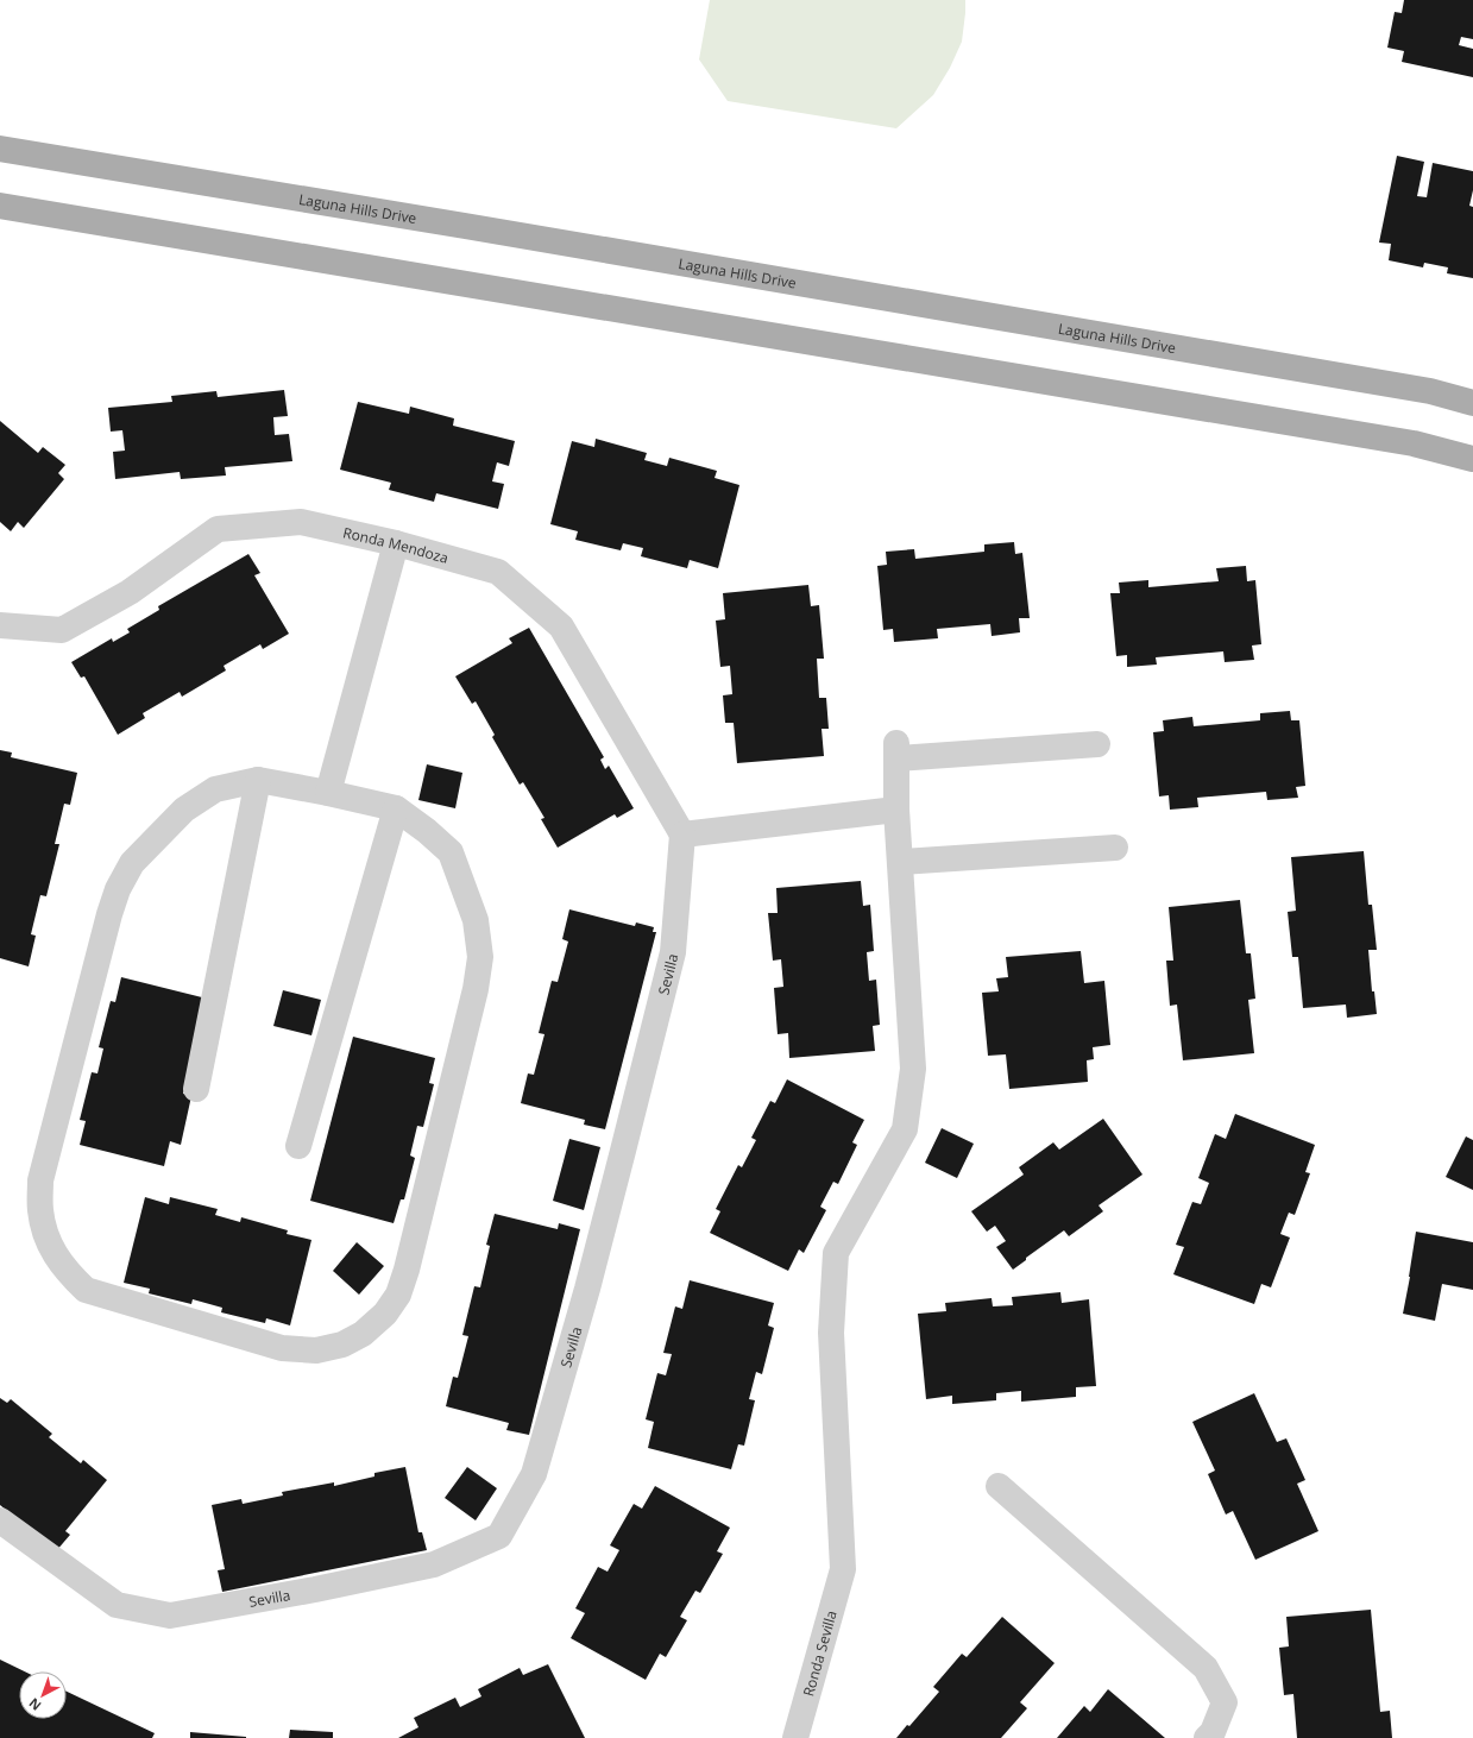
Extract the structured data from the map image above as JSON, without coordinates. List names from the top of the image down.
{
  "streets": {
    "main road": ["Laguna Hills Drive"],
    "street": ["Ronda Mendoza", "Sevilla", "Ronda Sevilla"]
  },
  "crossings": [
    ["Ronda Mendoza", "Sevilla"]
  ],
  "north": "bottom left"
}
